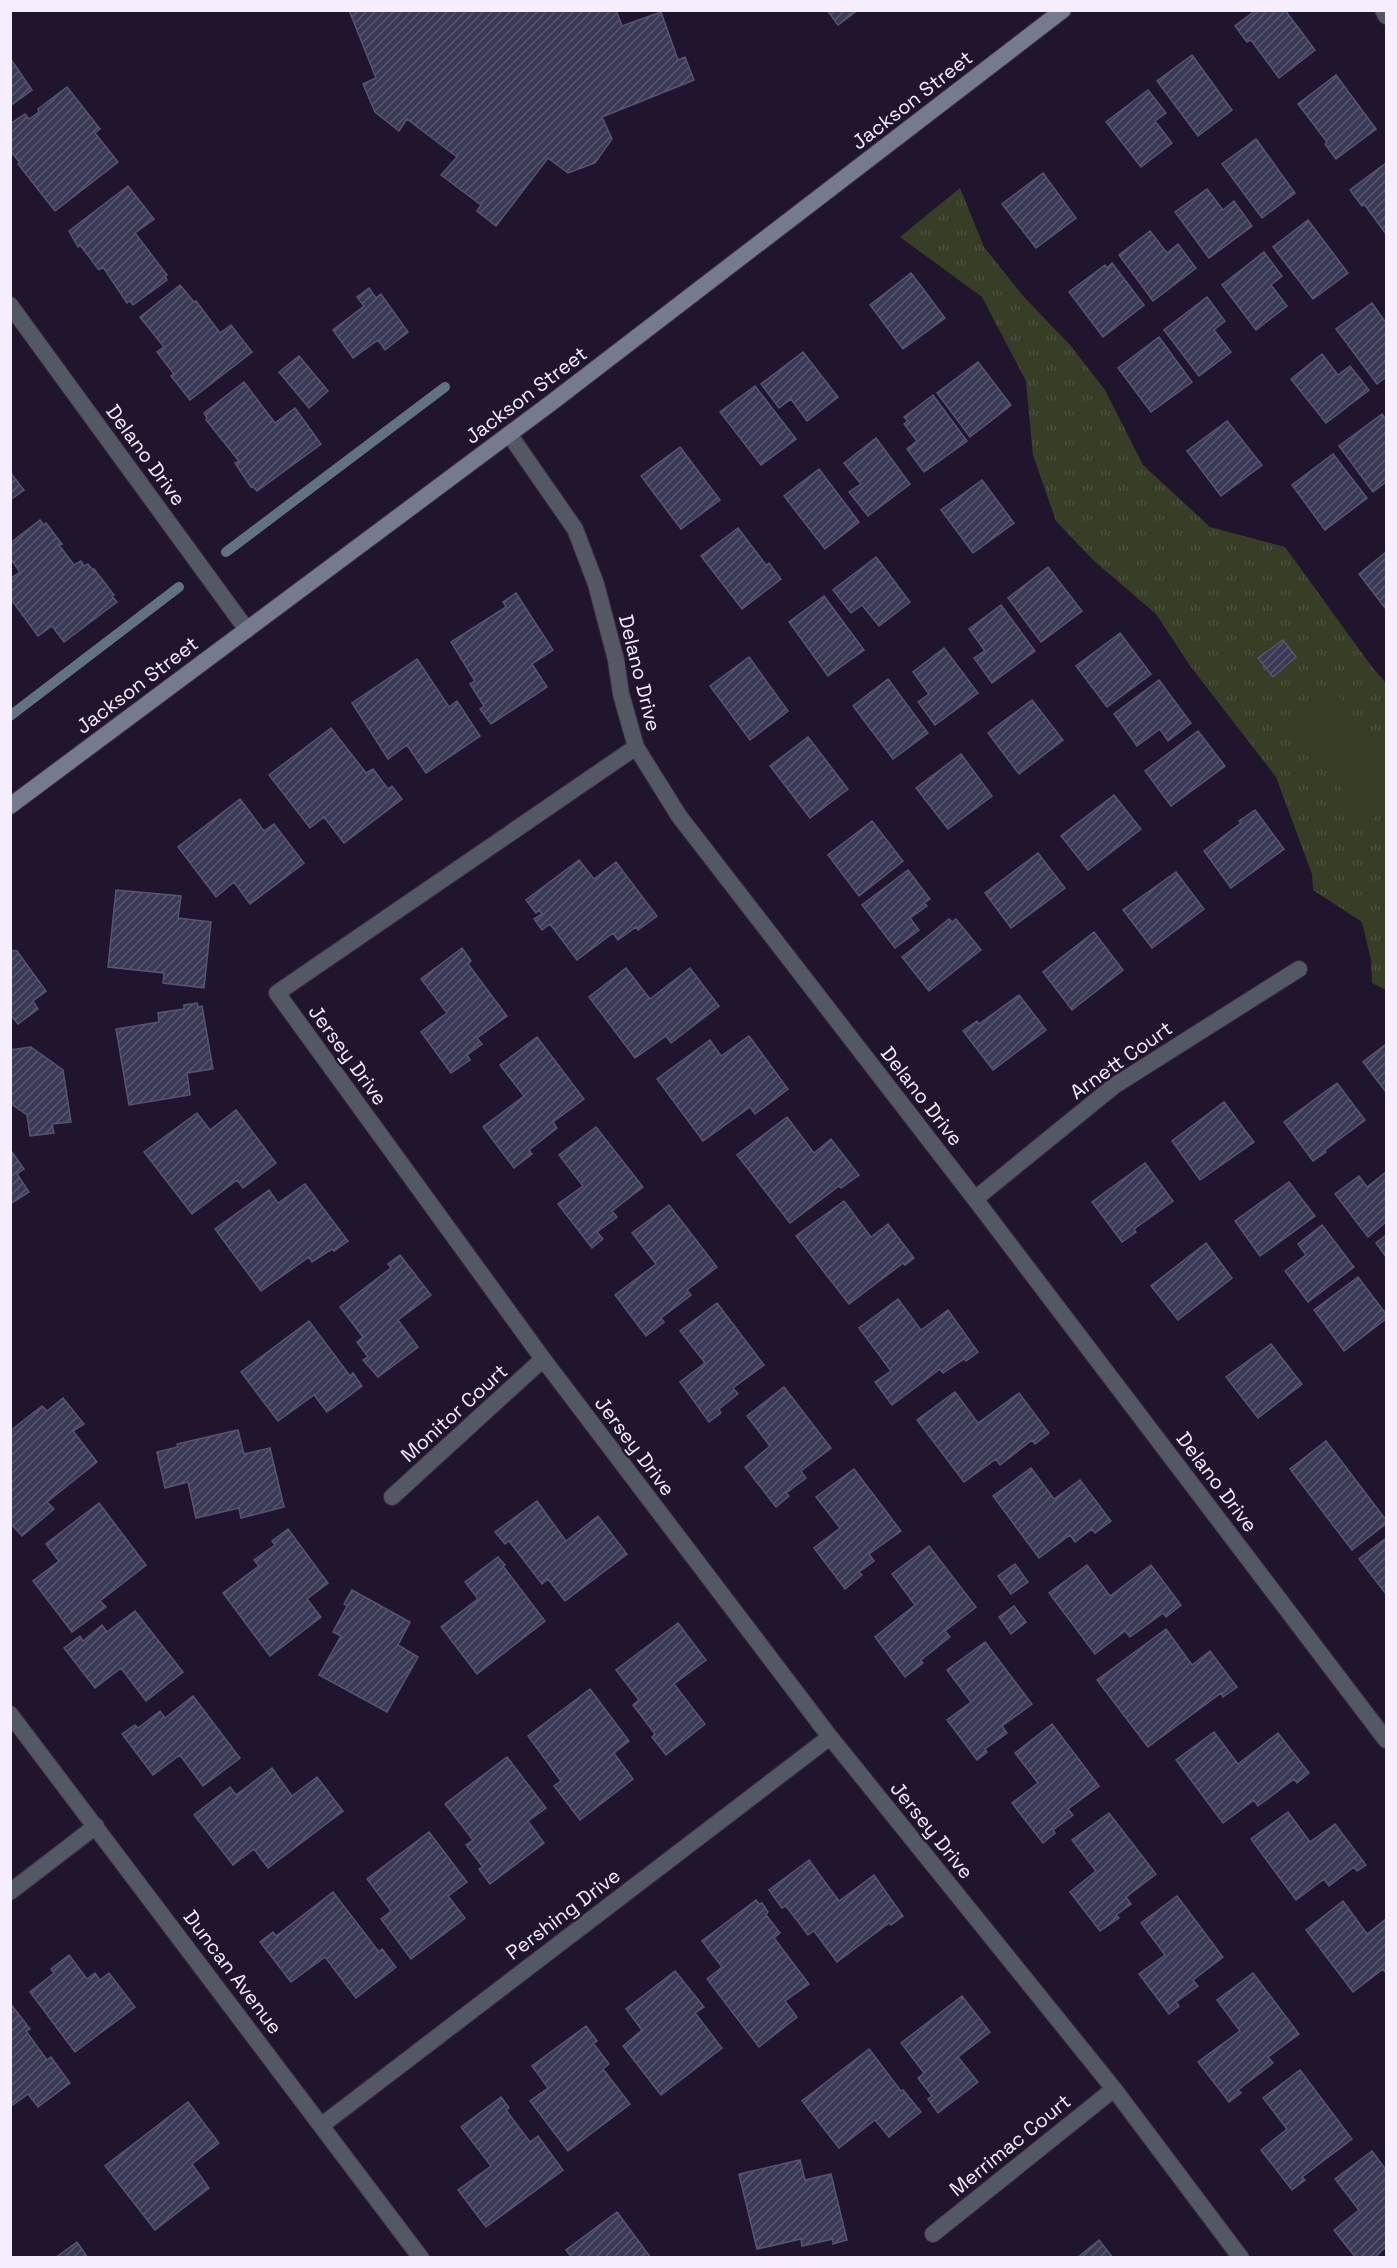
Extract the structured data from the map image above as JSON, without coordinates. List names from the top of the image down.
{
  "streets": {
    "main road": ["Jackson Street"],
    "street": [
      "Delano Drive",
      "Jersey Drive",
      "Arnett Court",
      "Monitor Court",
      "Pershing Drive",
      "Duncan Avenue",
      "Merrimac Court"
    ]
  },
  "crossings": [
    ["Jackson Street", "Delano Drive"],
    ["Delano Drive", "Jersey Drive"],
    ["Delano Drive", "Arnett Court"],
    ["Jersey Drive", "Monitor Court"],
    ["Jersey Drive", "Pershing Drive"],
    ["Jersey Drive", "Merrimac Court"],
    ["Pershing Drive", "Duncan Avenue"]
  ]
}
